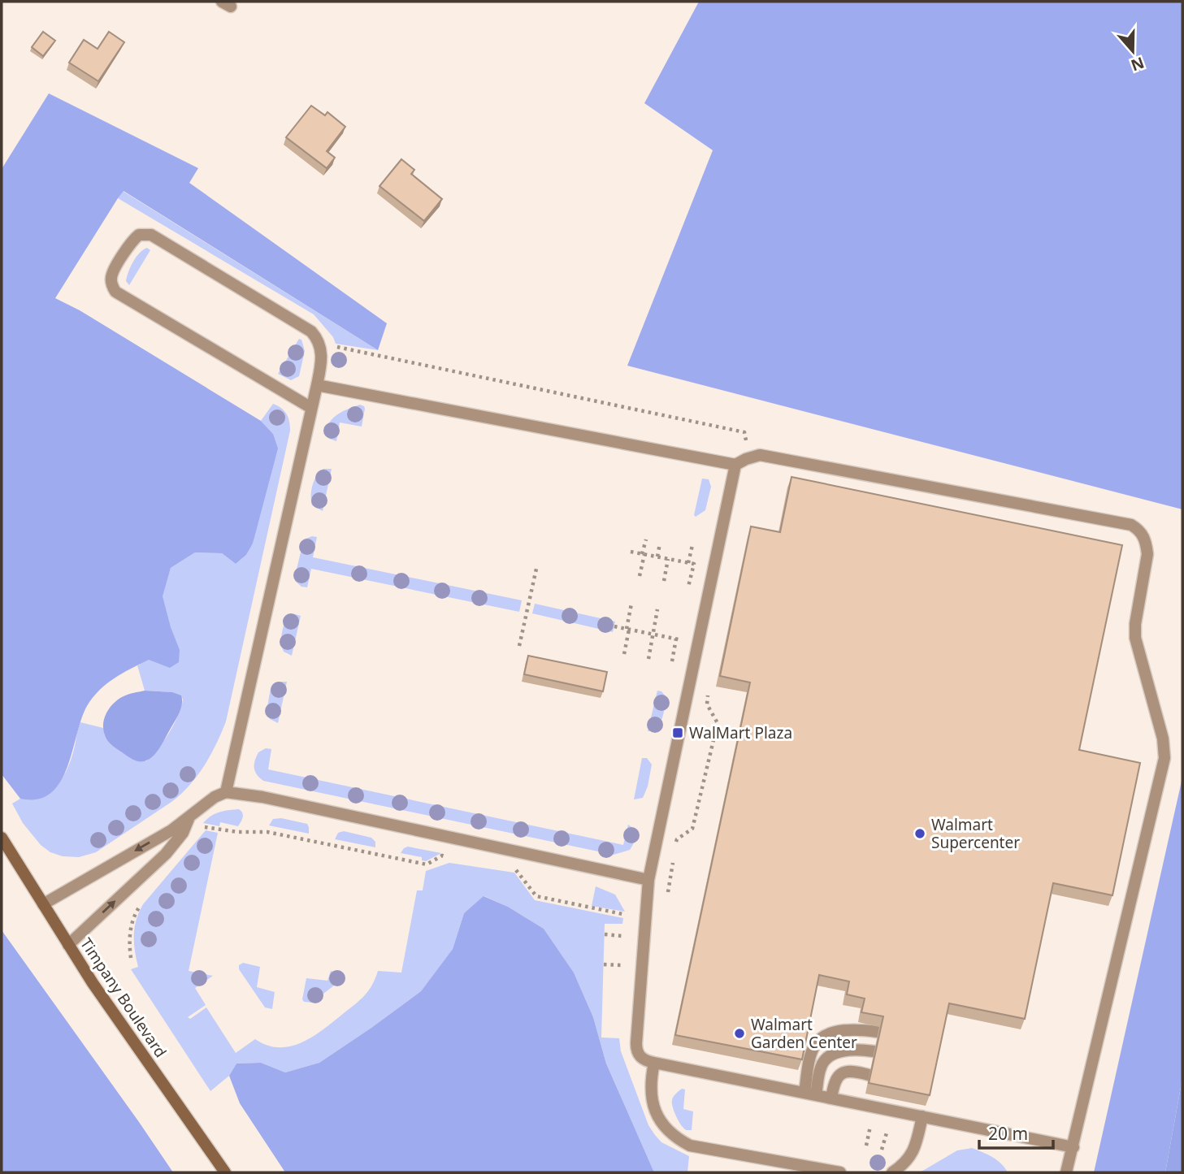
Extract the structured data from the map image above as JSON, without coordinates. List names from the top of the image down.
{
  "streets": {
    "main road": ["Timpany Boulevard"]
  },
  "places": {
    "transit": ["WalMart Plaza"],
    "other": ["Walmart Supercenter", "Walmart Garden Center"]
  },
  "scale_bar": "20 m",
  "north": "bottom"
}
